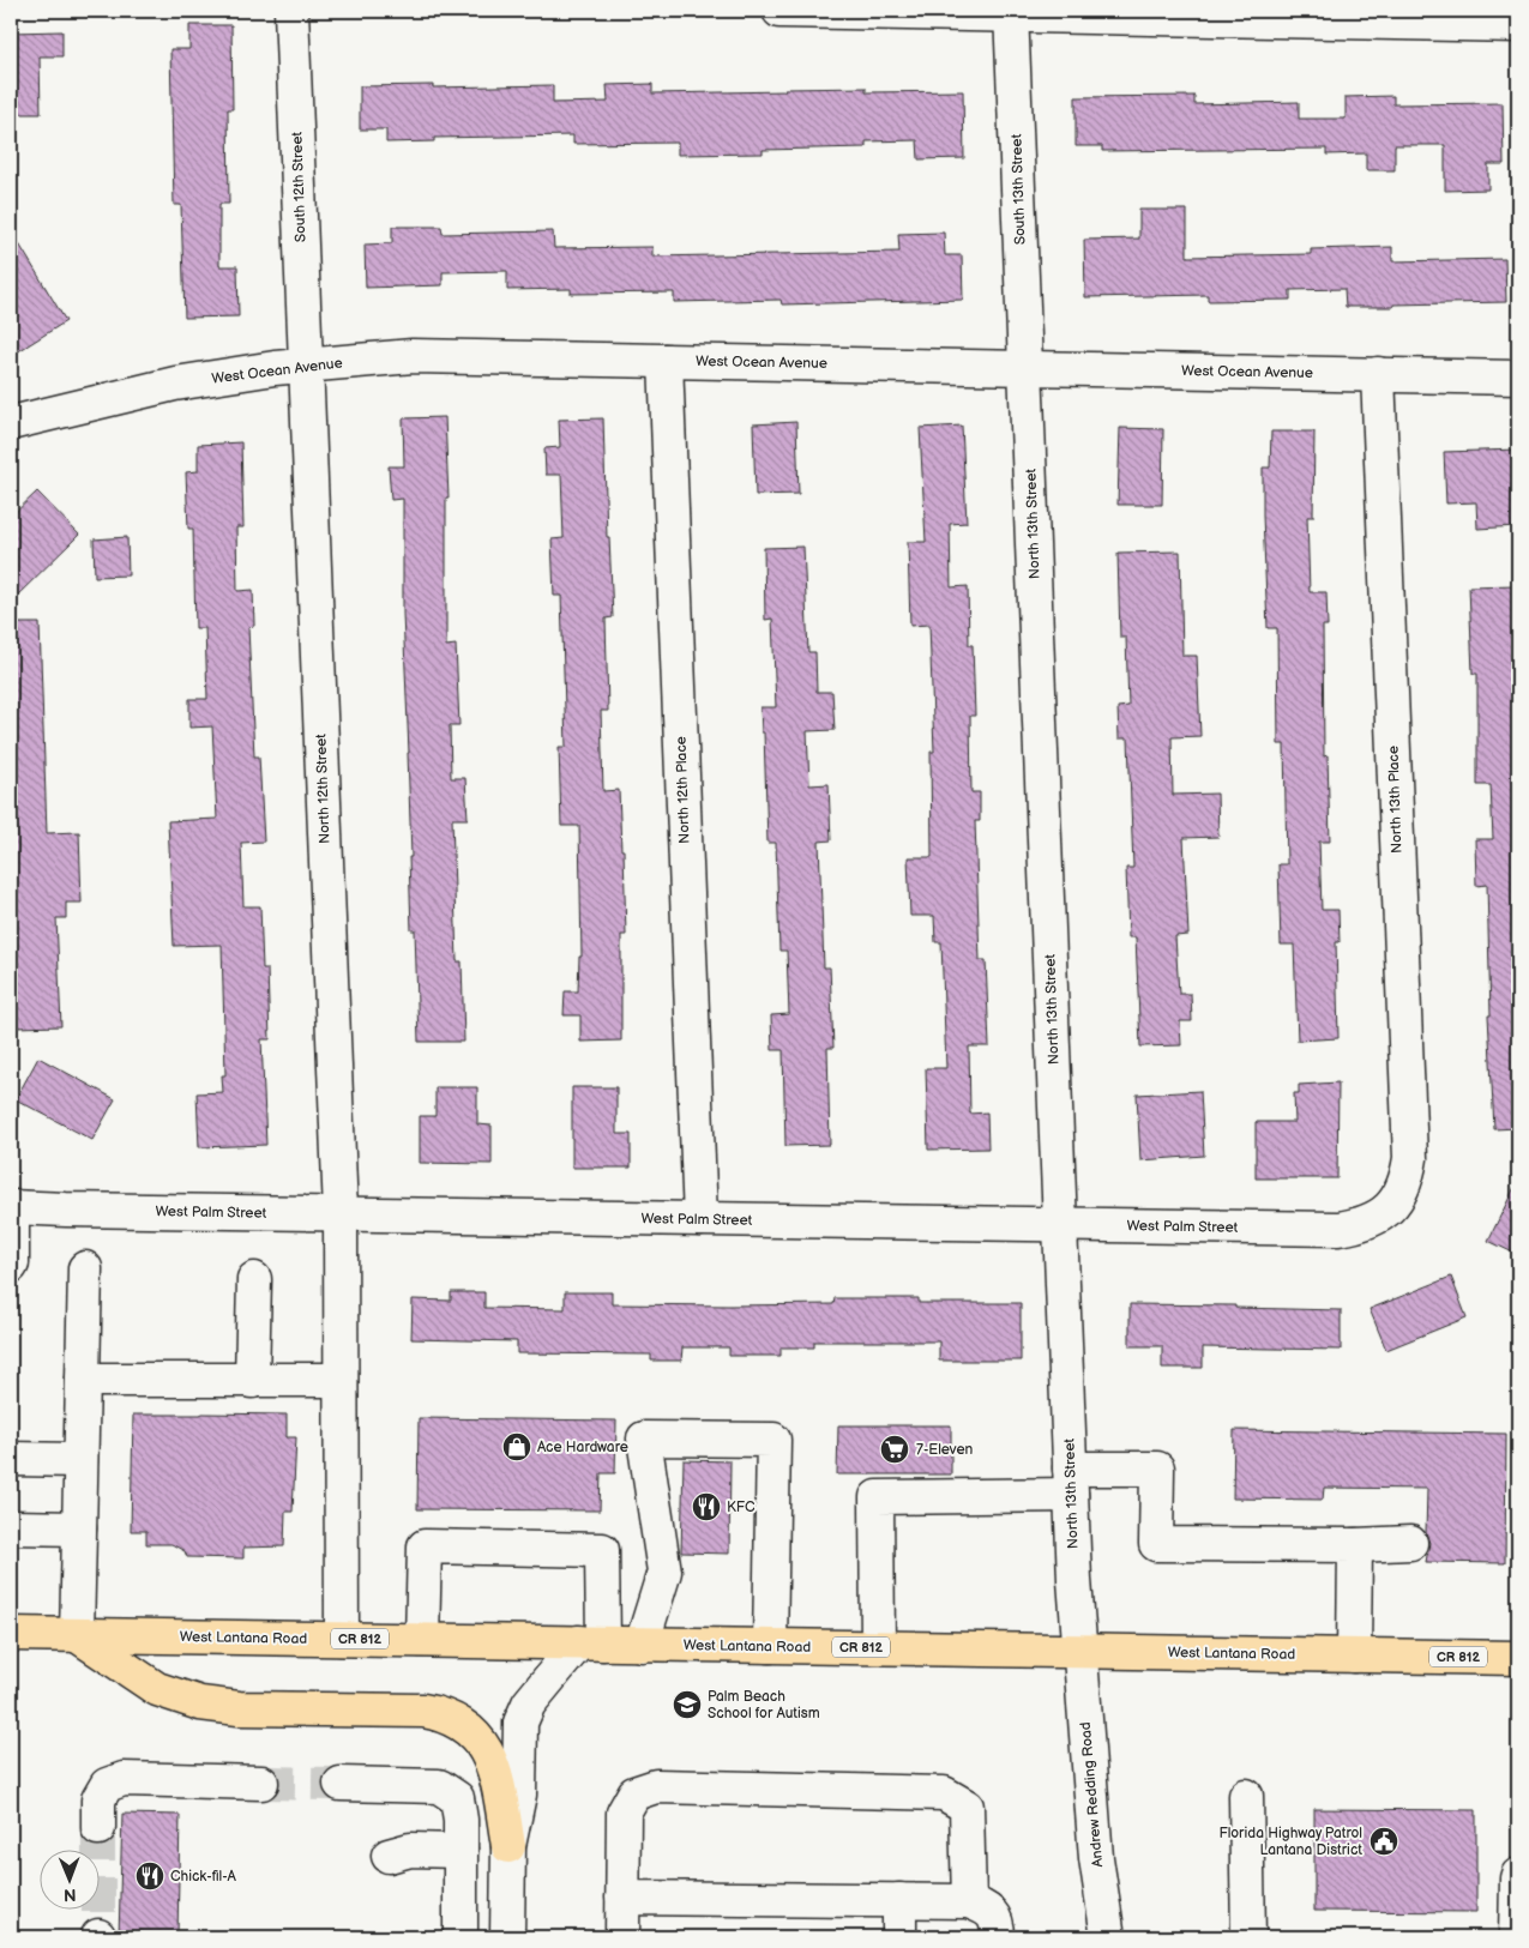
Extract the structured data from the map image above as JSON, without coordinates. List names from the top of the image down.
{
  "streets": {
    "main road": ["West Lantana Road", "CR 812"],
    "street": [
      "South 12th Street",
      "South 13th Street",
      "West Ocean Avenue",
      "North 13th Street",
      "North 12th Street",
      "North 12th Place",
      "North 13th Place",
      "West Palm Street",
      "Andrew Redding Road"
    ]
  },
  "crossings": [
    ["South 12th Street", "West Ocean Avenue"],
    ["South 12th Street", "North 12th Street"],
    ["South 13th Street", "West Ocean Avenue"],
    ["South 13th Street", "North 13th Street"],
    ["West Ocean Avenue", "North 13th Street"],
    ["West Ocean Avenue", "North 12th Street"],
    ["West Ocean Avenue", "North 12th Place"],
    ["West Ocean Avenue", "North 13th Place"],
    ["North 13th Street", "West Palm Street"],
    ["North 13th Street", "West Lantana Road"],
    ["North 13th Street", "Andrew Redding Road"],
    ["North 12th Street", "West Palm Street"],
    ["North 12th Street", "West Lantana Road"],
    ["North 12th Place", "West Palm Street"],
    ["North 13th Place", "West Palm Street"],
    ["West Lantana Road", "Andrew Redding Road"]
  ],
  "places": {
    "shop": ["Ace Hardware"],
    "supermarket": ["7-Eleven"],
    "restaurant": ["KFC", "Chick-fil-A"],
    "school or university": ["Palm Beach School for Autism"],
    "public building": ["Florida Highway Patrol Lantana District"]
  },
  "north": "bottom"
}
